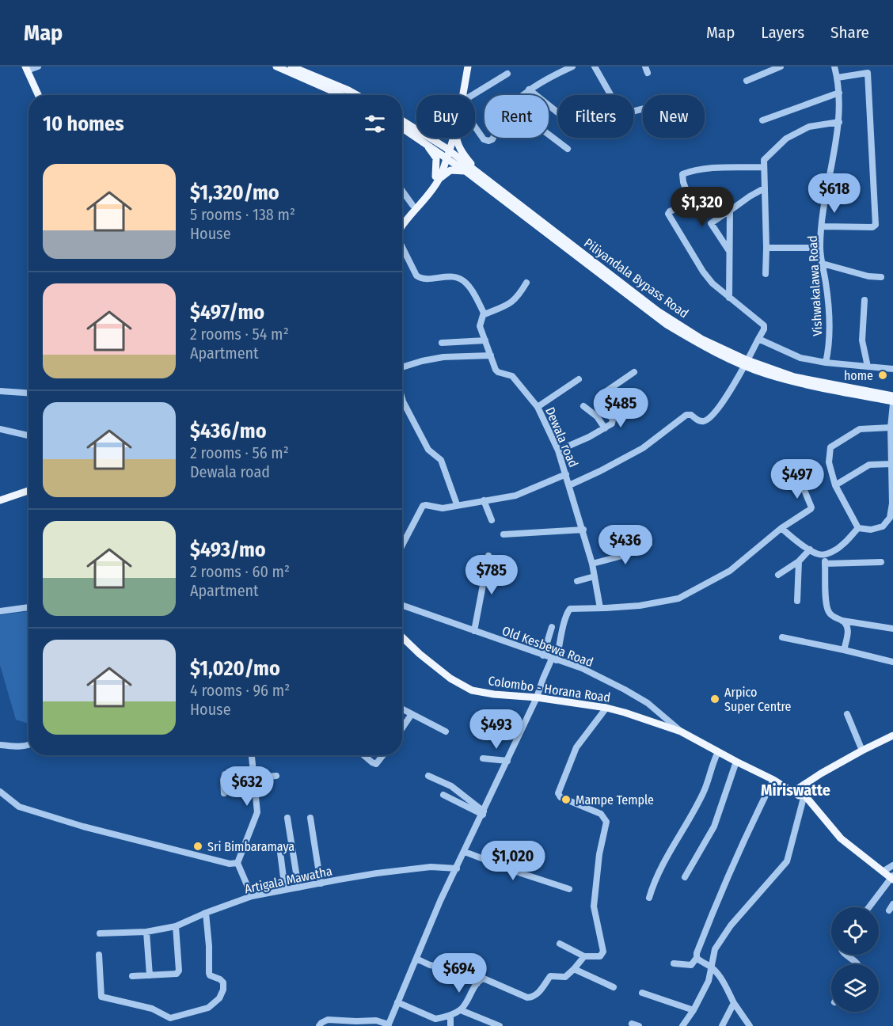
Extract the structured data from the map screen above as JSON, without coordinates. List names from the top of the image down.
{
  "streets": {
    "main road": ["Piliyandala Bypass Road", "Colombo - Horana Road"],
    "street": [
      "Vishwakalawa Road",
      "Dewala road",
      "Old Kesbewa Road",
      "Artigala Mawatha"
    ]
  },
  "crossings": [
    ["Old Kesbewa Road", "Colombo - Horana Road"]
  ],
  "districts": ["Miriswatte"],
  "places": [
    "home",
    "Arpico Super Centre",
    "Mampe Temple",
    "Sri Bimbaramaya"
  ],
  "page": {
    "header": "Map",
    "nav": ["Map", "Layers", "Share"],
    "chip": [
      "Buy",
      "Rent",
      "Filters",
      "New"
    ],
    "heading": "10 homes",
    "list": [
      {
        "name": "$1,320/mo",
        "note": "5 rooms · 138 m² · House"
      },
      {
        "name": "$497/mo",
        "note": "2 rooms · 54 m² · Apartment"
      },
      {
        "name": "$436/mo",
        "note": "2 rooms · 56 m² · Dewala road"
      },
      {
        "name": "$493/mo",
        "note": "2 rooms · 60 m² · Apartment"
      },
      {
        "name": "$1,020/mo",
        "note": "4 rooms · 96 m² · House"
      }
    ],
    "price": [
      "$618",
      "$1,320",
      "$485",
      "$497",
      "$436",
      "$785",
      "$493",
      "$632",
      "$1,020",
      "$694"
    ]
  }
}
